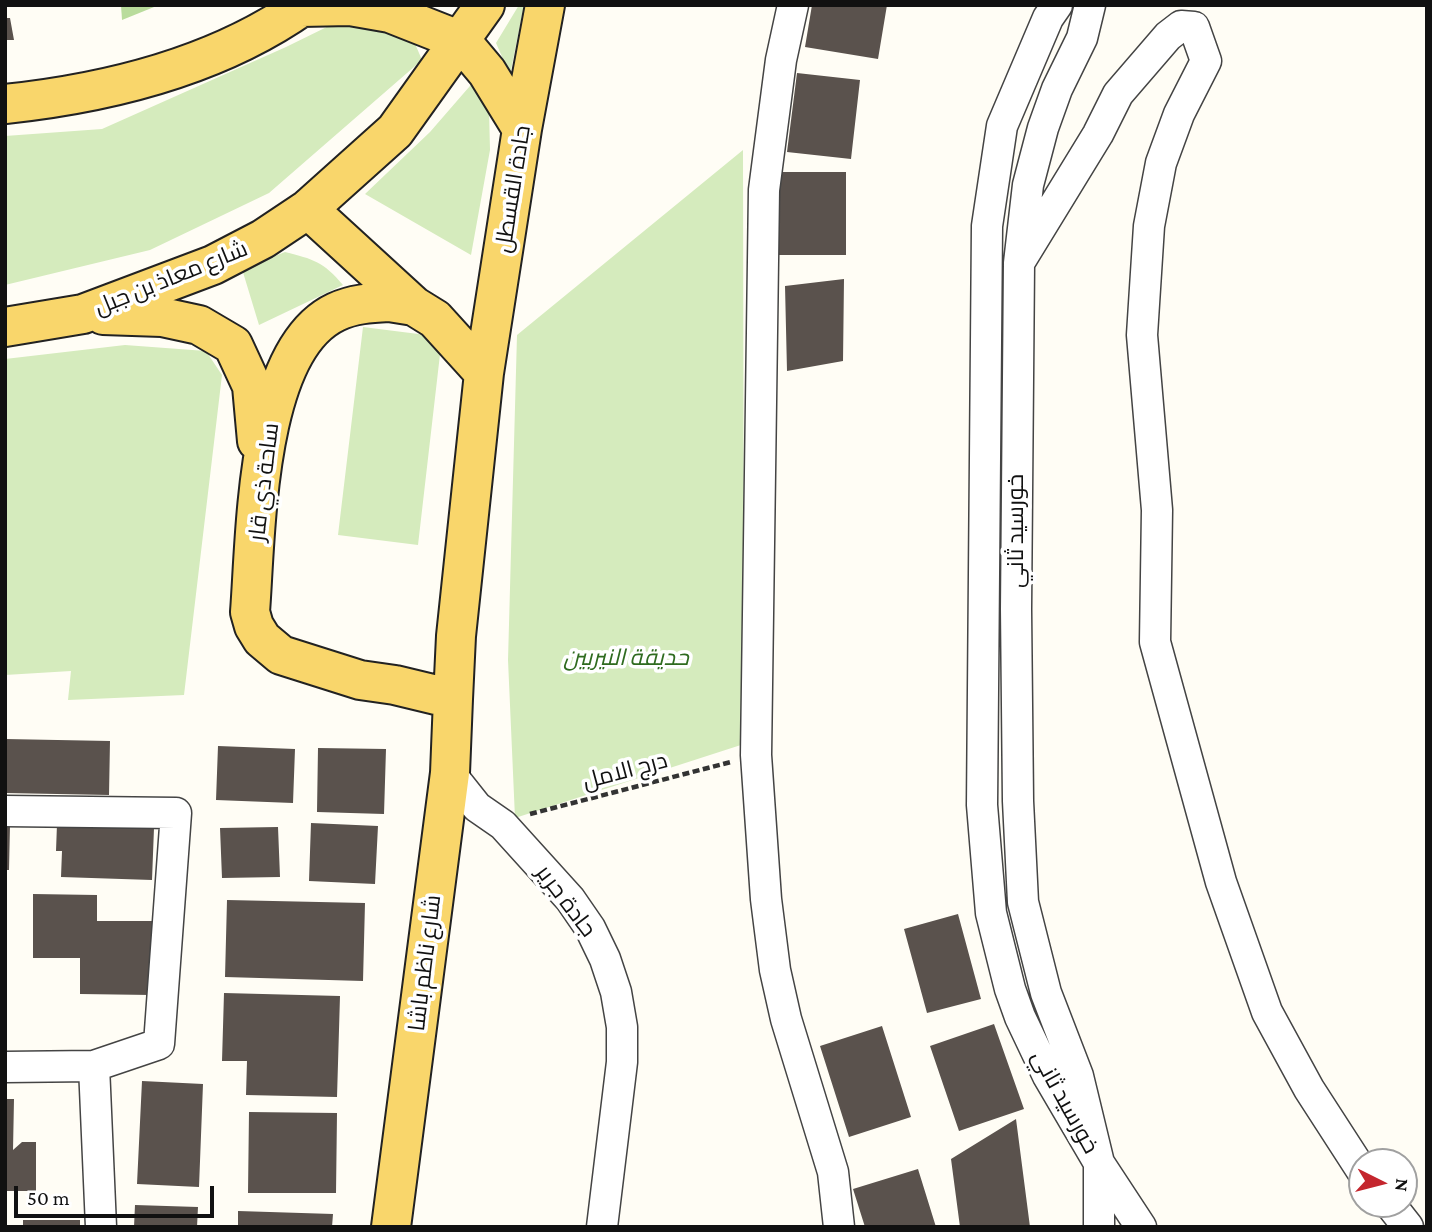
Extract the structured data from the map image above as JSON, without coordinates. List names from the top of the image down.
{
  "streets": {
    "main road": [
      "جادة القسطل",
      "شارع معاذ بن جبل",
      "ساحة ذي قار",
      "شارع ناظم باشا"
    ],
    "street": ["خورسيد ثاني", "جادة جرير"],
    "path": ["درج الامل"]
  },
  "crossings": [
    ["ساحة ذي قار", "شارع ناظم باشا"],
    ["درج الامل", "جادة جرير"],
    ["جادة جرير", "شارع ناظم باشا"]
  ],
  "parks": ["حديقة النيربين"],
  "scale_bar": "50 m",
  "north": "right"
}
